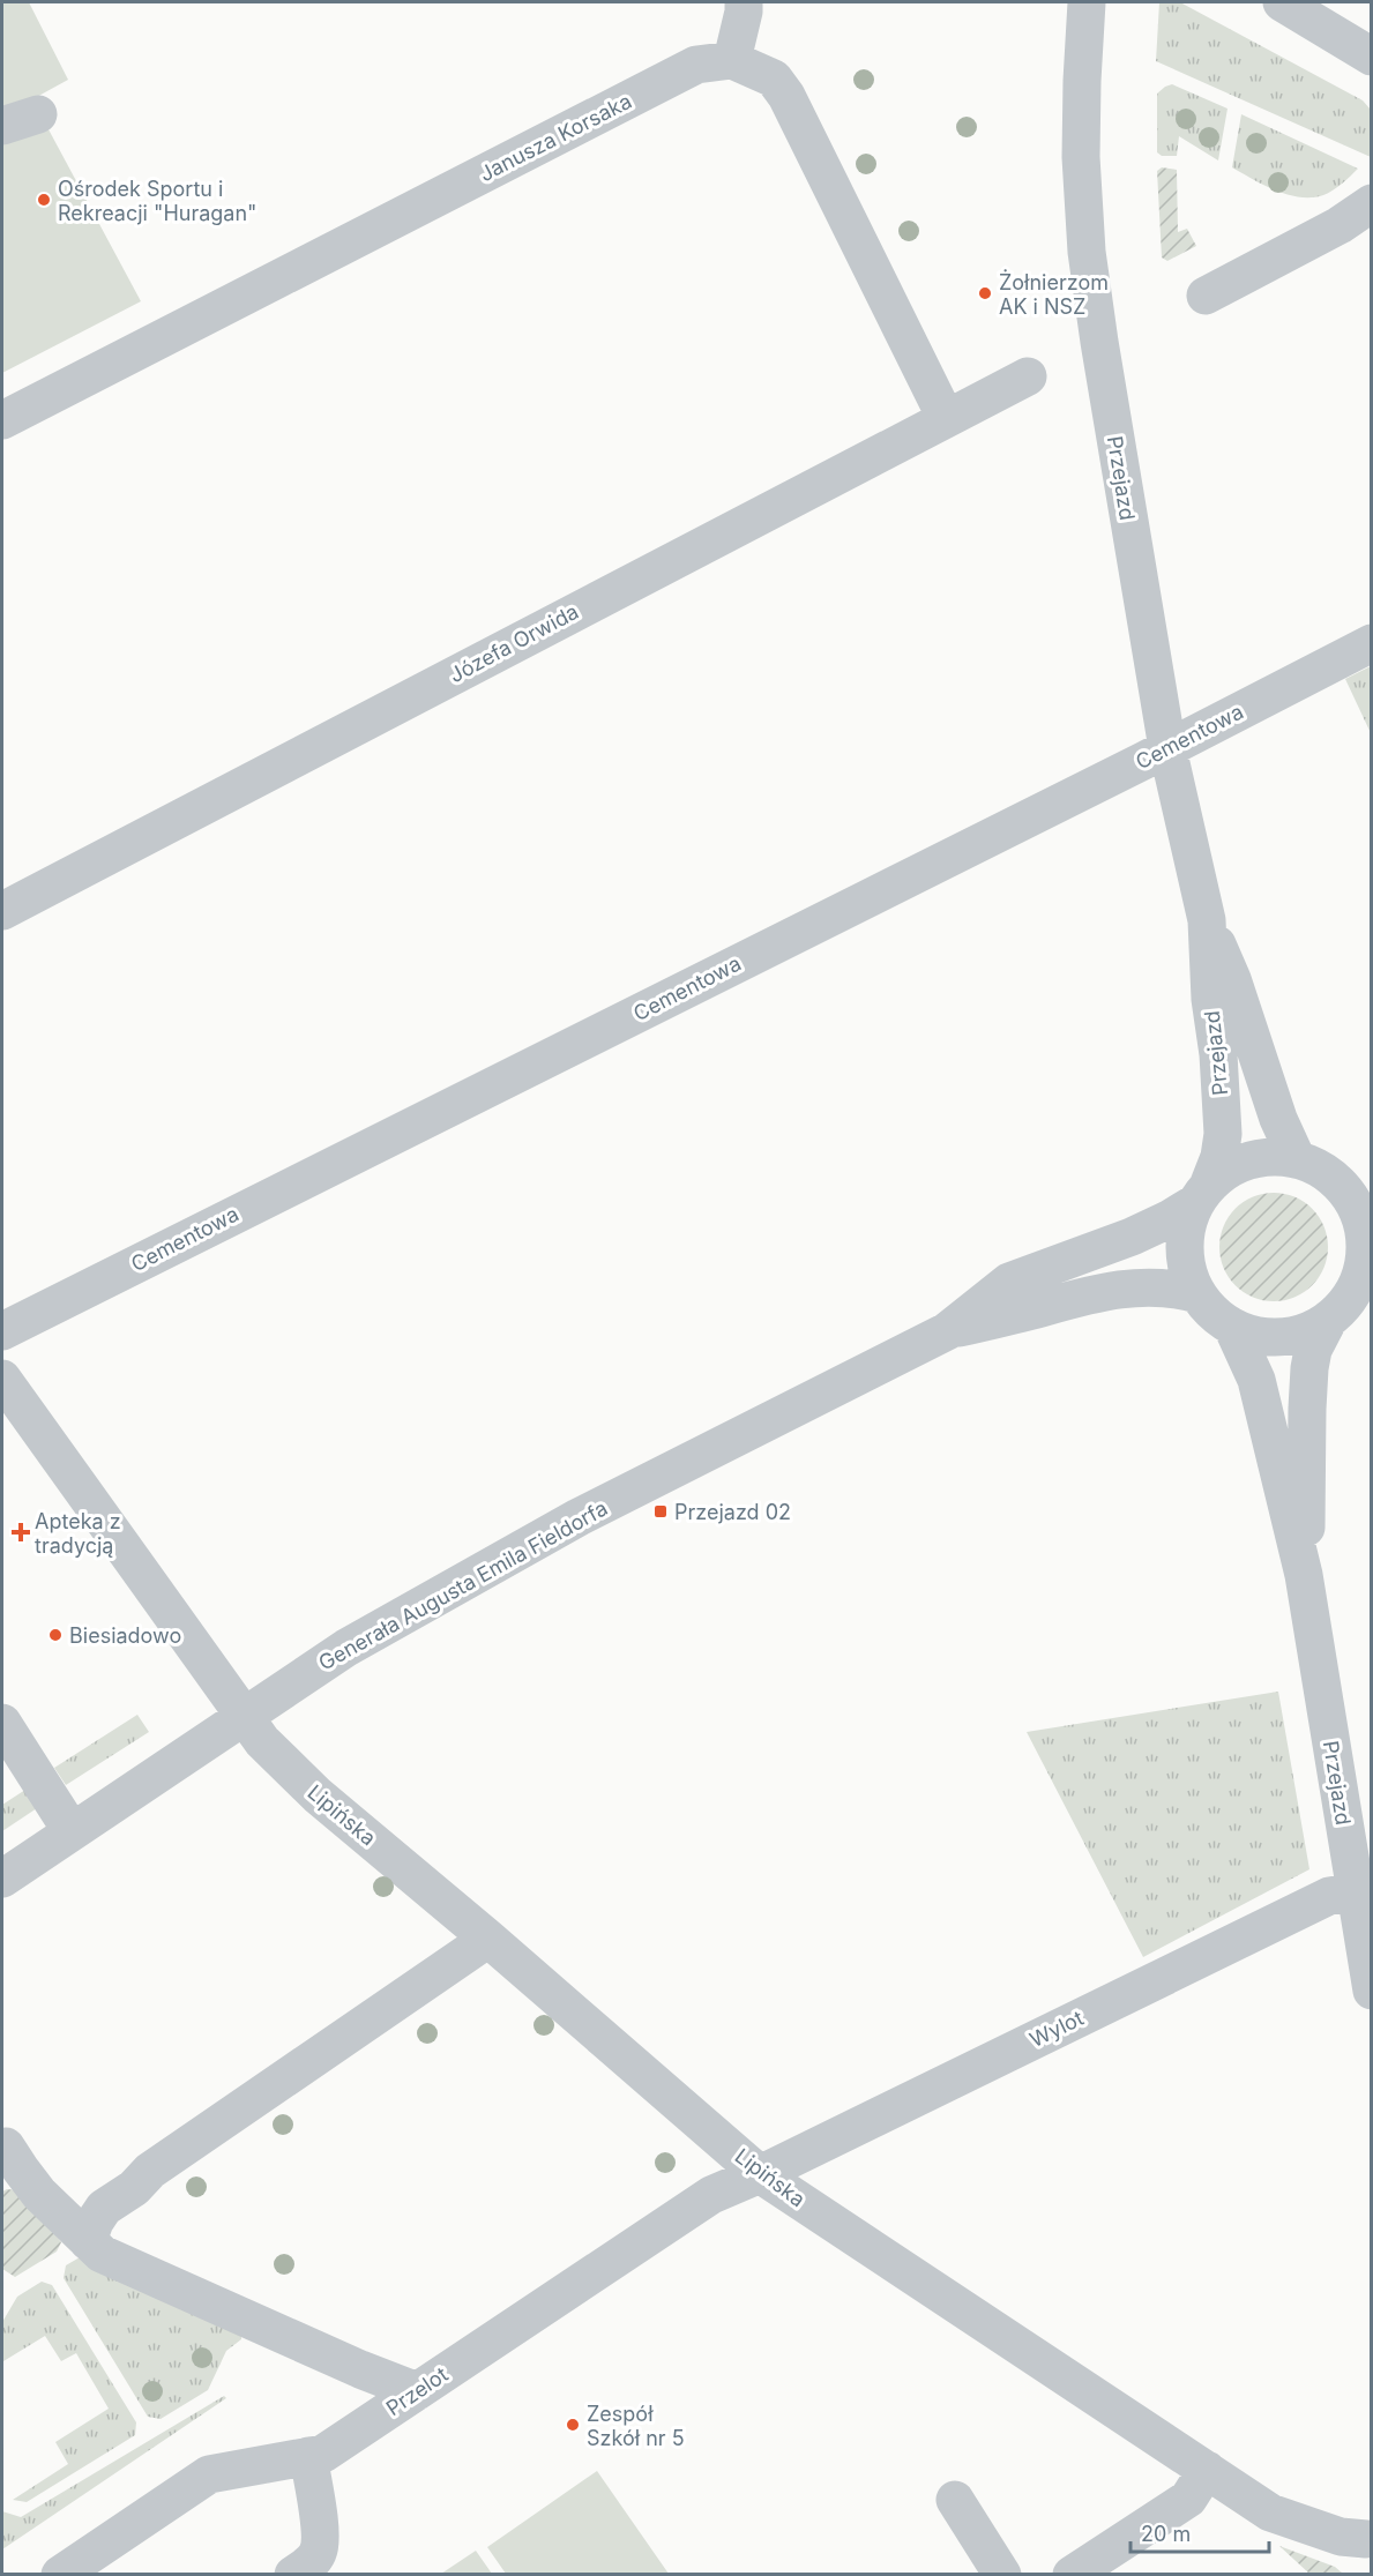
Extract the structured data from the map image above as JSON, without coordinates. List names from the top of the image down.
{
  "streets": {
    "street": [
      "Janusza Korsaka",
      "Przejazd",
      "Józefa Orwida",
      "Cementowa",
      "Generała Augusta Emila Fieldorfa",
      "Lipińska",
      "Wylot",
      "Przelot"
    ]
  },
  "crossings": [
    ["Przejazd", "Cementowa"],
    ["Przejazd", "Generała Augusta Emila Fieldorfa"],
    ["Przejazd", "Wylot"],
    ["Generała Augusta Emila Fieldorfa", "Lipińska"],
    ["Lipińska", "Wylot"],
    ["Lipińska", "Przelot"],
    ["Wylot", "Przelot"]
  ],
  "places": {
    "other": [
      "Ośrodek Sportu i Rekreacji \"Huragan\"",
      "Żołnierzom AK i NSZ",
      "Biesiadowo",
      "Zespół Szkół nr 5"
    ],
    "transit": ["Przejazd 02"],
    "health": ["Apteka z tradycją"]
  },
  "scale_bar": "20 m"
}
